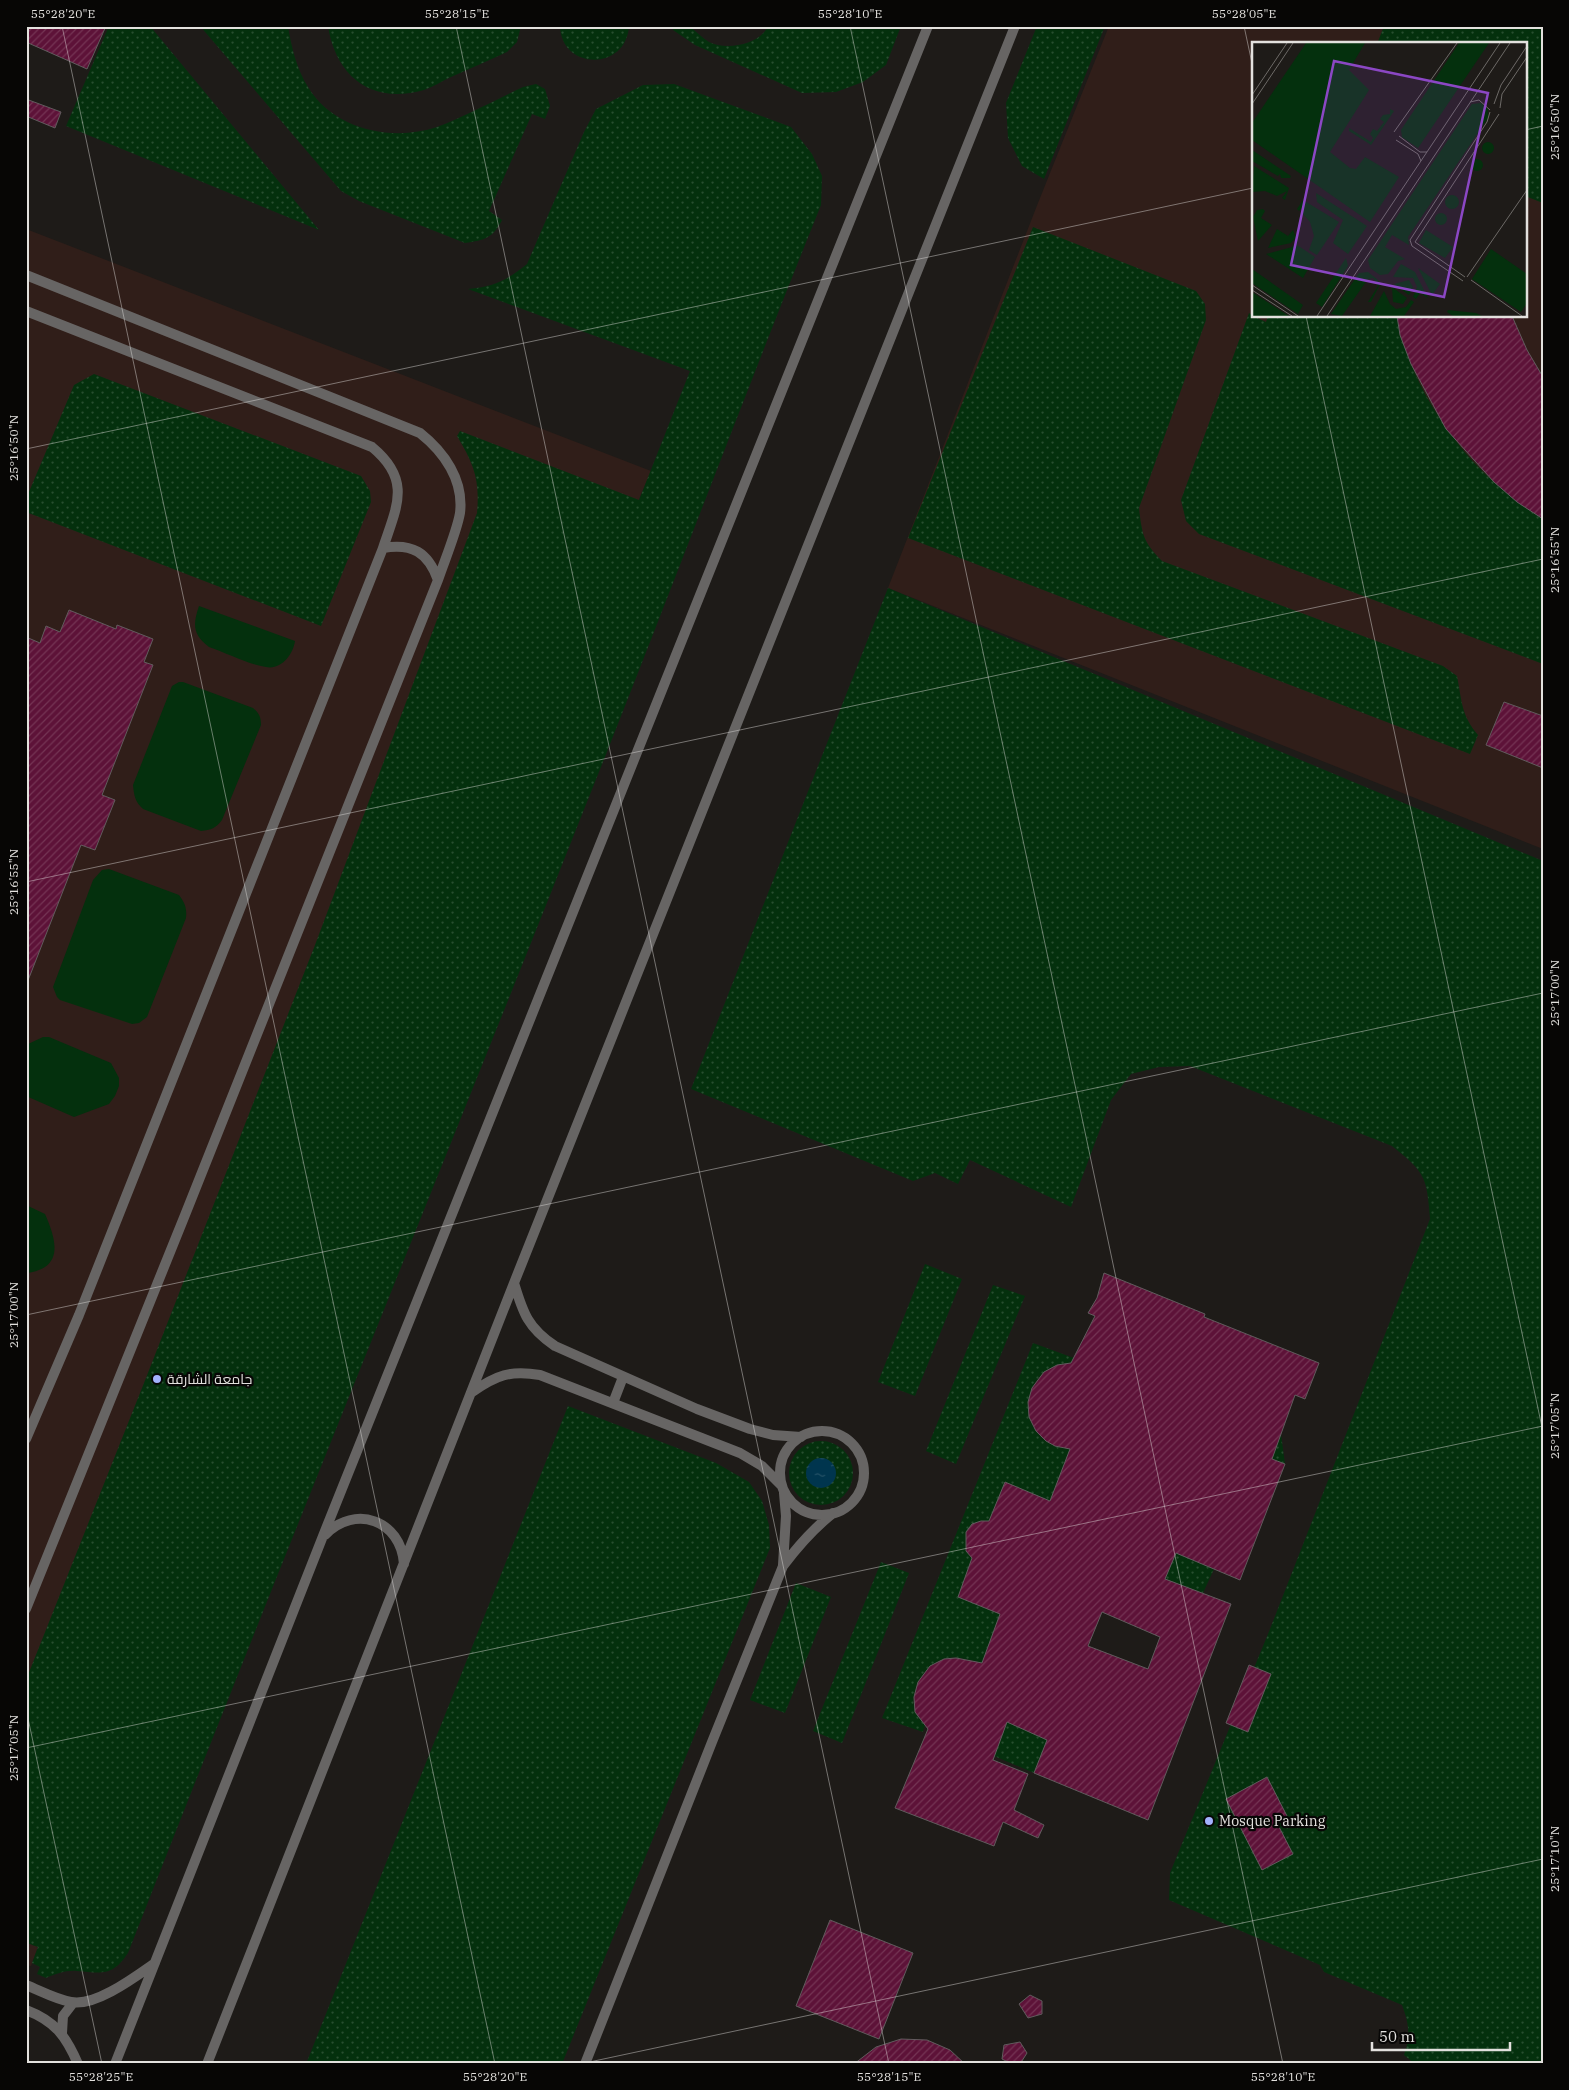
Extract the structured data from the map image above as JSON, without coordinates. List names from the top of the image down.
{
  "places": ["جامعة الشارقة", "Mosque Parking"],
  "scale_bar": "50 m",
  "coordinates": [
    "55°28'20\"E",
    "55°28'15\"E",
    "55°28'10\"E",
    "55°28'05\"E",
    "25°16'50\"N",
    "25°16'55\"N",
    "25°17'00\"N",
    "25°17'05\"N",
    "25°17'10\"N",
    "55°28'25\"E"
  ]
}
